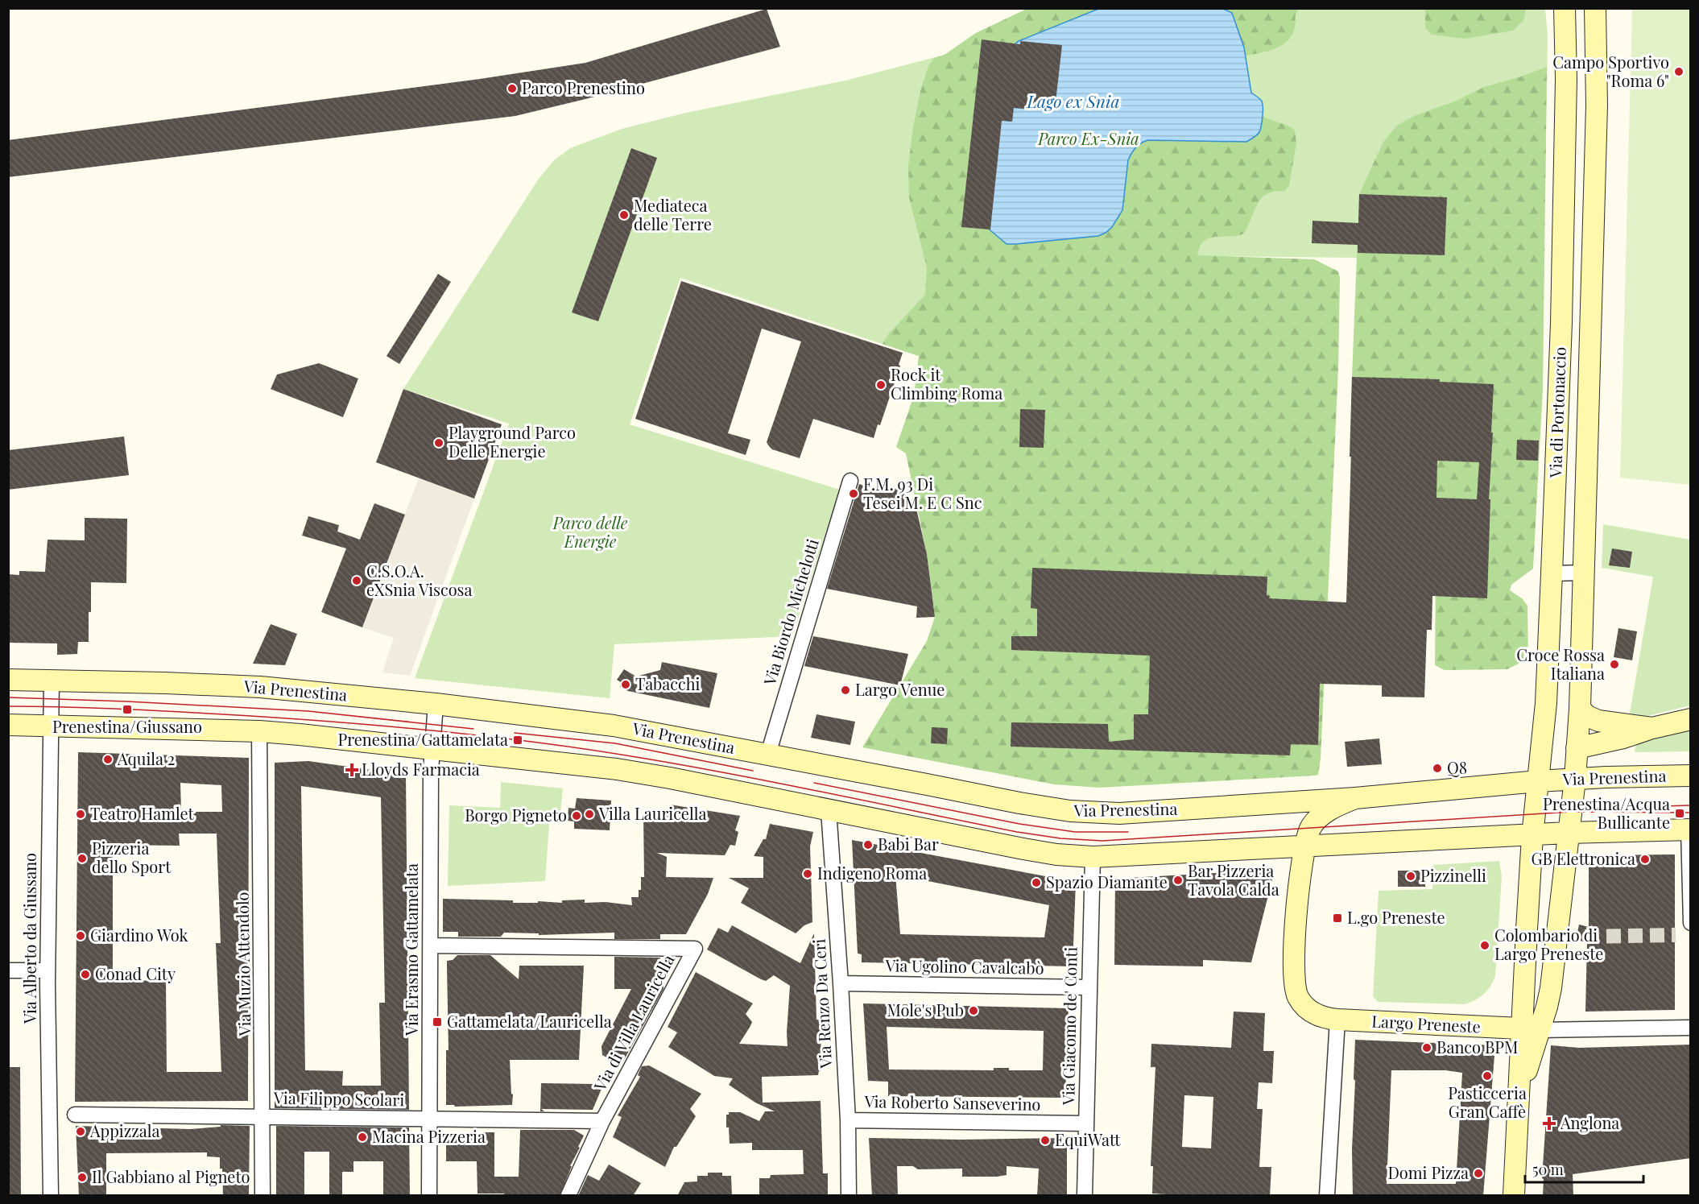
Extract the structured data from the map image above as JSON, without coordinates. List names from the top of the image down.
{
  "streets": {
    "main road": ["Via di Portonaccio", "Via Prenestina", "Largo Preneste"],
    "street": [
      "Via Biordo Michelotti",
      "Via Alberto da Giussano",
      "Via Erasmo Gattamelata",
      "Via Muzio Attendolo",
      "Via Ugolino Cavalcabò",
      "Via Renzo Da Ceri",
      "Via di Villa Lauricella",
      "Via Giacomo de' Conti",
      "Via Filippo Scolari",
      "Via Roberto Sanseverino"
    ]
  },
  "crossings": [
    ["Via di Portonaccio", "Via Prenestina"],
    ["Via di Portonaccio", "Largo Preneste"],
    ["Via Biordo Michelotti", "Via Prenestina"],
    ["Via Prenestina", "Via Alberto da Giussano"],
    ["Via Prenestina", "Via Erasmo Gattamelata"],
    ["Via Prenestina", "Largo Preneste"],
    ["Via Erasmo Gattamelata", "Via di Villa Lauricella"],
    ["Via Erasmo Gattamelata", "Via Filippo Scolari"],
    ["Via Muzio Attendolo", "Via Filippo Scolari"],
    ["Via Ugolino Cavalcabò", "Via Renzo Da Ceri"],
    ["Via Ugolino Cavalcabò", "Via Giacomo de' Conti"],
    ["Via Renzo Da Ceri", "Via Roberto Sanseverino"],
    ["Via di Villa Lauricella", "Via Filippo Scolari"],
    ["Via Giacomo de' Conti", "Via Roberto Sanseverino"]
  ],
  "water": ["Lago ex Snia"],
  "parks": ["Parco Ex-Snia", "Parco delle Energie"],
  "places": {
    "other": [
      "Campo Sportivo \"Roma 6\"",
      "Parco Prenestino",
      "Mediateca delle Terre",
      "Rock it Climbing Roma",
      "Playground Parco Delle Energie",
      "F.M. 93 Di Tesei M. E C Snc",
      "C.S.O.A. eXSnia Viscosa",
      "Croce Rossa Italiana",
      "Tabacchi",
      "Largo Venue",
      "Aquila 2",
      "Q8",
      "Teatro Hamlet",
      "Villa Lauricella",
      "Borgo Pigneto",
      "Babi Bar",
      "Pizzeria dello Sport",
      "GB Elettronica",
      "Indigeno Roma",
      "Pizzinelli",
      "Bar Pizzeria Tavola Calda",
      "Spazio Diamante",
      "Giardino Wok",
      "Colombario di Largo Preneste",
      "Conad City",
      "Mole's Pub",
      "Banco BPM",
      "Pasticceria Gran Caffè",
      "Appizzala",
      "Macina Pizzeria",
      "EquiWatt",
      "Domi Pizza",
      "Il Gabbiano al Pigneto"
    ],
    "transit": [
      "Prenestina/Giussano",
      "Prenestina/Gattamelata",
      "Prenestina/Acqua Bullicante",
      "L.go Preneste",
      "Gattamelata/Lauricella"
    ],
    "health": ["Lloyds Farmacia", "Anglona"]
  },
  "scale_bar": "50 m"
}
